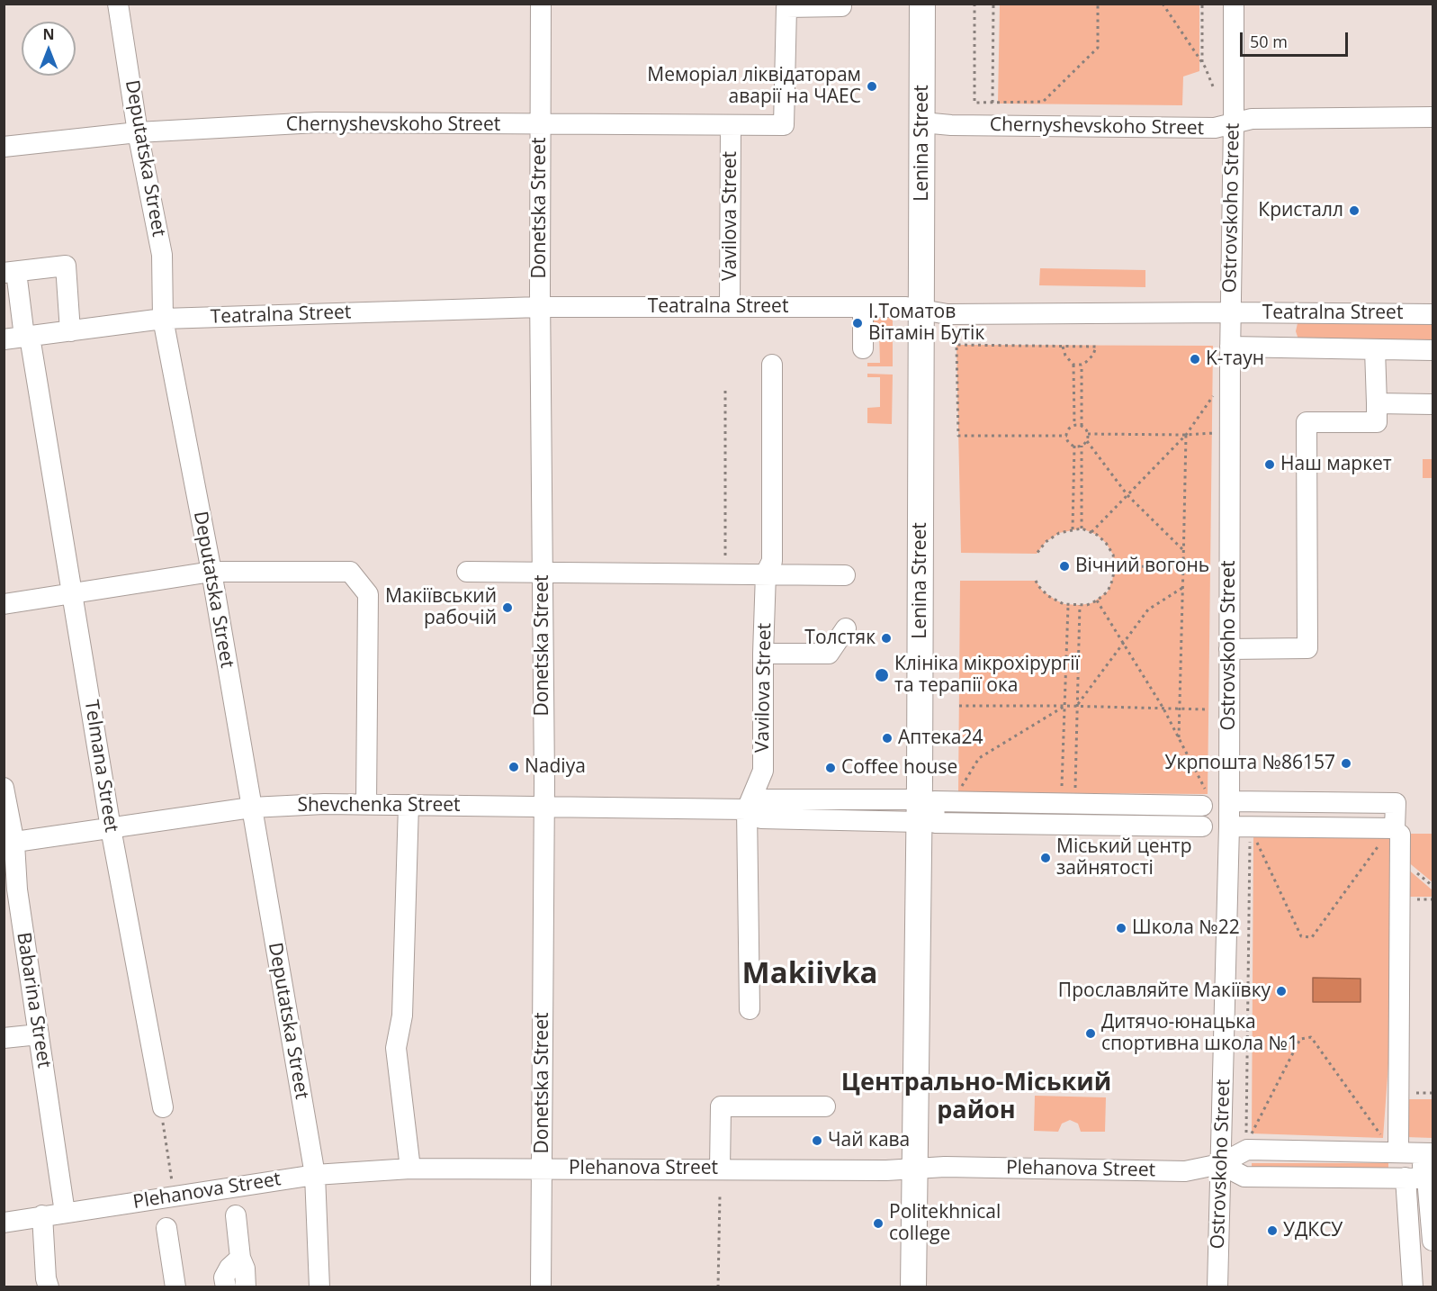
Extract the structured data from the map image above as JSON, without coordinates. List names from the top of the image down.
{
  "streets": {
    "main road": ["Lenina Street"],
    "street": [
      "Chernyshevskoho Street",
      "Deputatska Street",
      "Donetska Street",
      "Ostrovskoho Street",
      "Vavilova Street",
      "Teatralna Street",
      "Telmana Street",
      "Shevchenka Street",
      "Babarina Street",
      "Plehanova Street"
    ]
  },
  "crossings": [
    ["Chernyshevskoho Street", "Lenina Street"],
    ["Chernyshevskoho Street", "Deputatska Street"],
    ["Chernyshevskoho Street", "Donetska Street"],
    ["Chernyshevskoho Street", "Ostrovskoho Street"],
    ["Chernyshevskoho Street", "Vavilova Street"],
    ["Lenina Street", "Teatralna Street"],
    ["Lenina Street", "Shevchenka Street"],
    ["Lenina Street", "Plehanova Street"],
    ["Deputatska Street", "Teatralna Street"],
    ["Deputatska Street", "Shevchenka Street"],
    ["Deputatska Street", "Plehanova Street"],
    ["Donetska Street", "Teatralna Street"],
    ["Donetska Street", "Shevchenka Street"],
    ["Donetska Street", "Plehanova Street"],
    ["Ostrovskoho Street", "Teatralna Street"],
    ["Ostrovskoho Street", "Plehanova Street"],
    ["Vavilova Street", "Teatralna Street"],
    ["Vavilova Street", "Shevchenka Street"],
    ["Teatralna Street", "Telmana Street"],
    ["Telmana Street", "Shevchenka Street"],
    ["Shevchenka Street", "Babarina Street"],
    ["Babarina Street", "Plehanova Street"]
  ],
  "districts": ["Makiivka", "Центрально-Міський район"],
  "places": [
    "Меморіал ліквідаторам аварії на ЧАЕС",
    "Кристалл",
    "І.Томатов Вітамін Бутік",
    "K-таун",
    "Наш маркет",
    "Вічний вогонь",
    "Макіївський рабочій",
    "Толстяк",
    "Клініка мікрохірургії та терапії ока",
    "Аптека24",
    "Укрпошта №86157",
    "Nadiya",
    "Coffee house",
    "Міський центр зайнятості",
    "Школа №22",
    "Прославляйте Макіївку",
    "Дитячо-юнацька спортивна школа №1",
    "Чай кава",
    "Politekhnical college",
    "УДКСУ"
  ],
  "scale_bar": "50 m",
  "north": "top"
}
